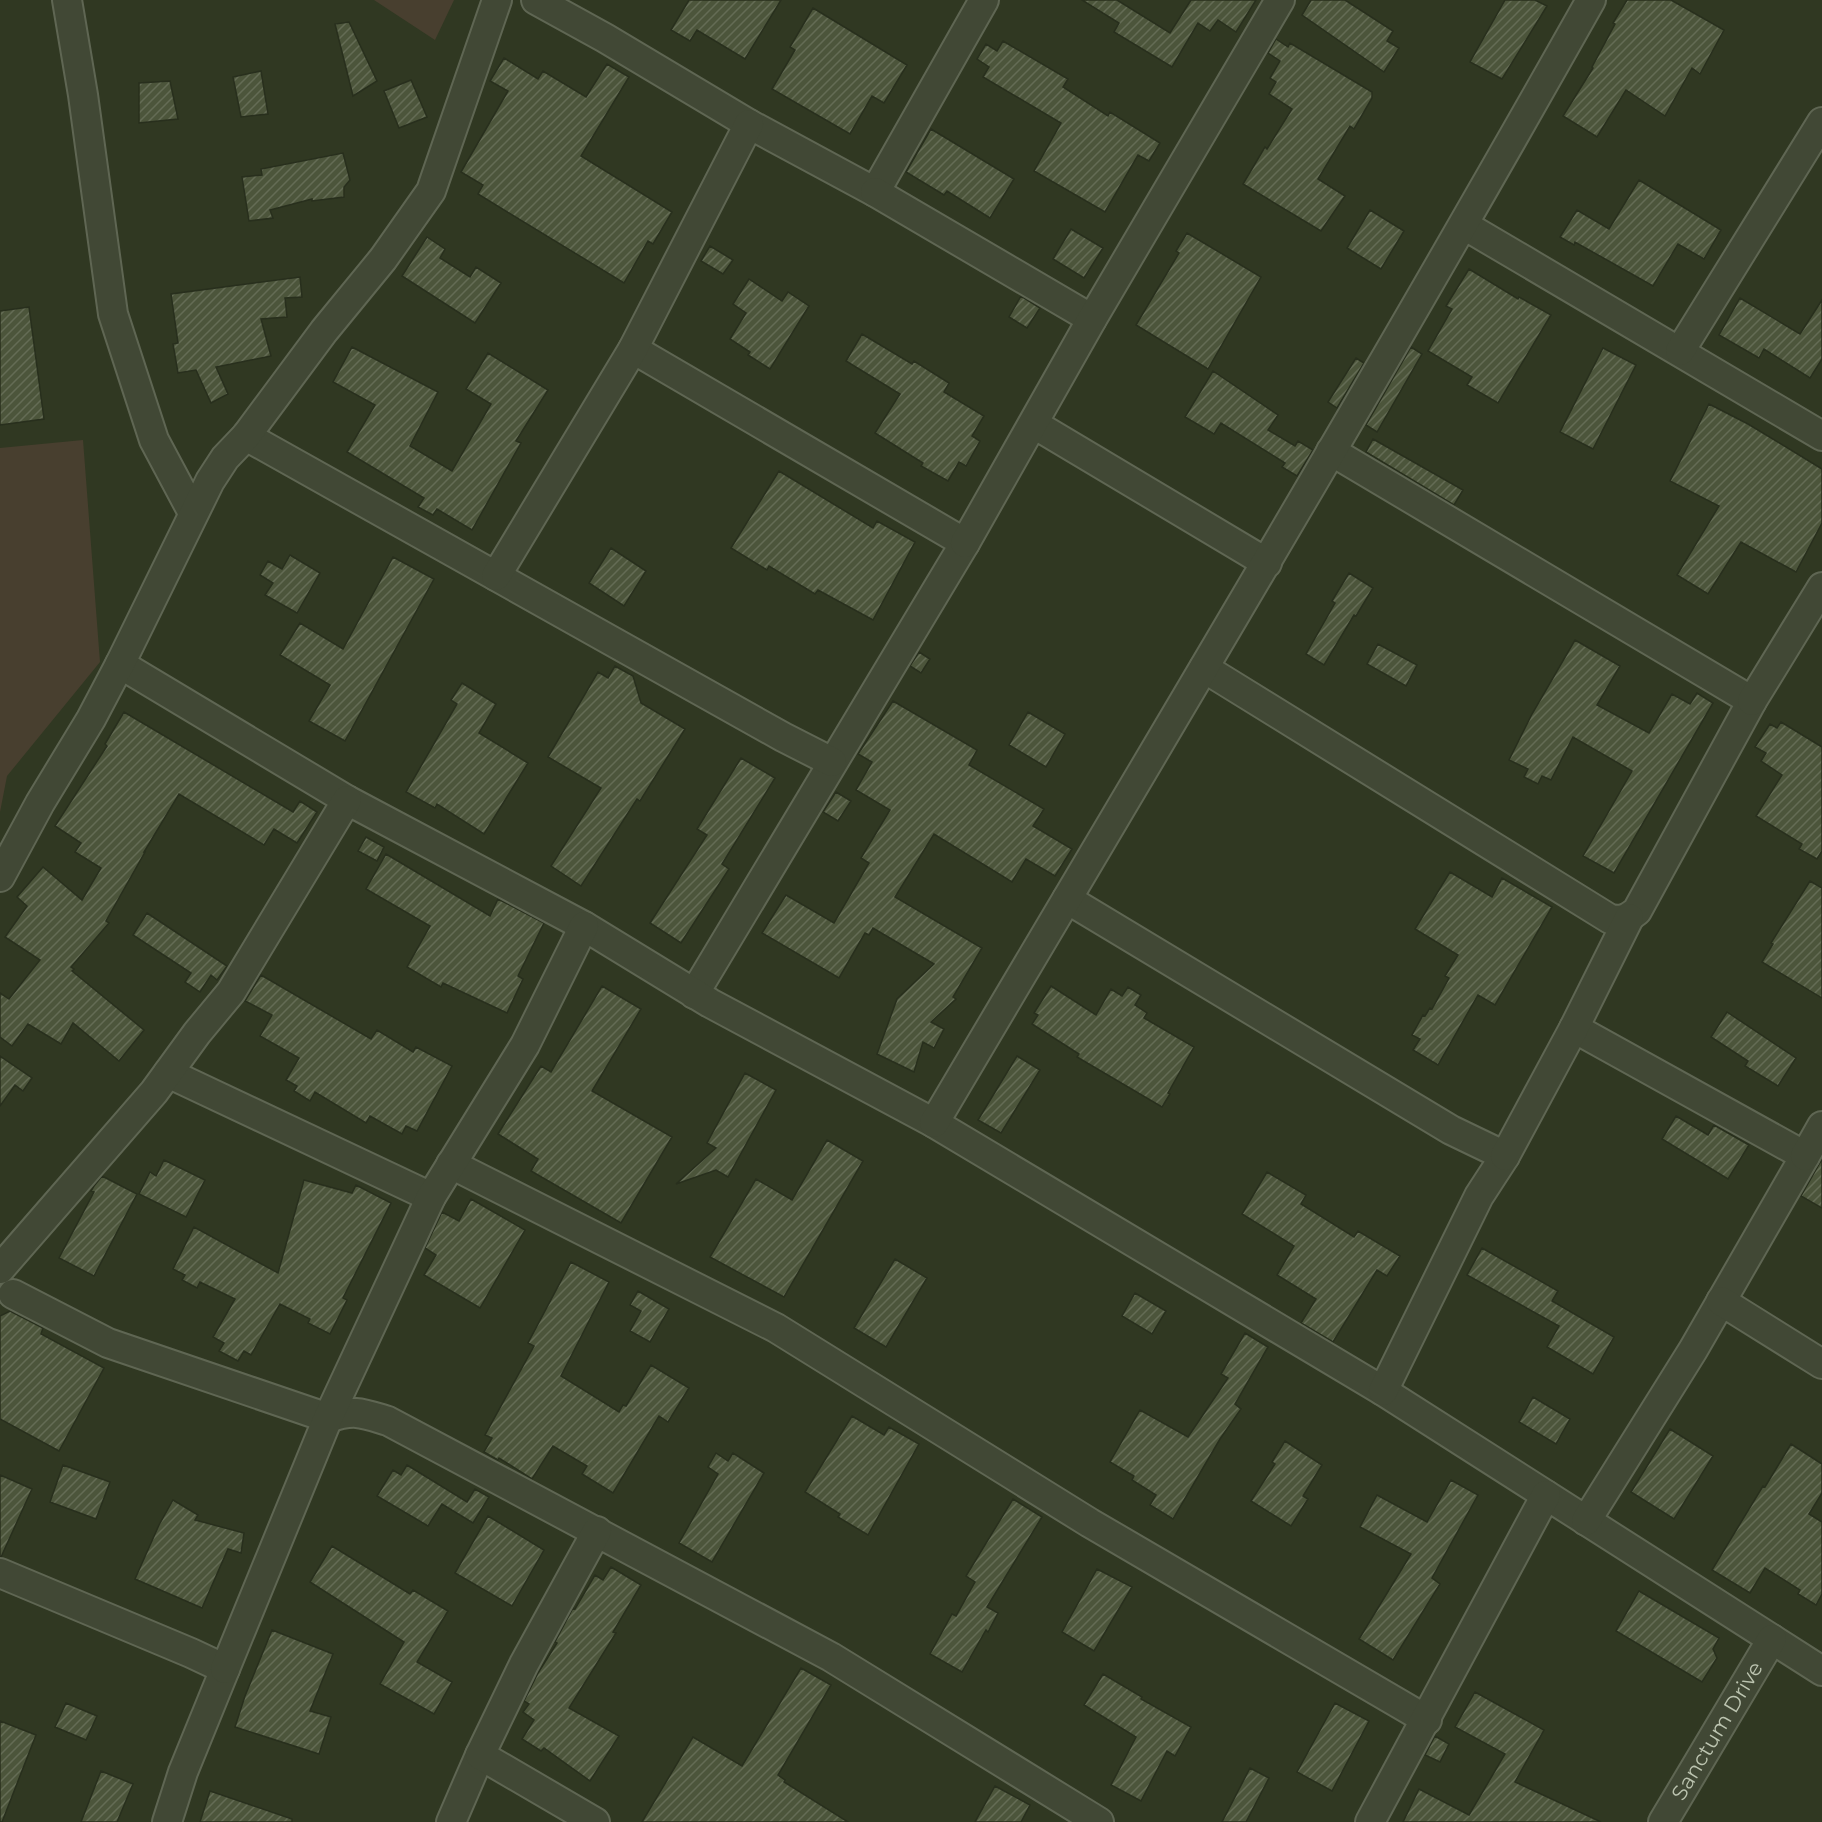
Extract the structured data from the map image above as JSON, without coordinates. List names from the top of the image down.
{
  "streets": {
    "street": ["Sanctum Drive"]
  }
}
